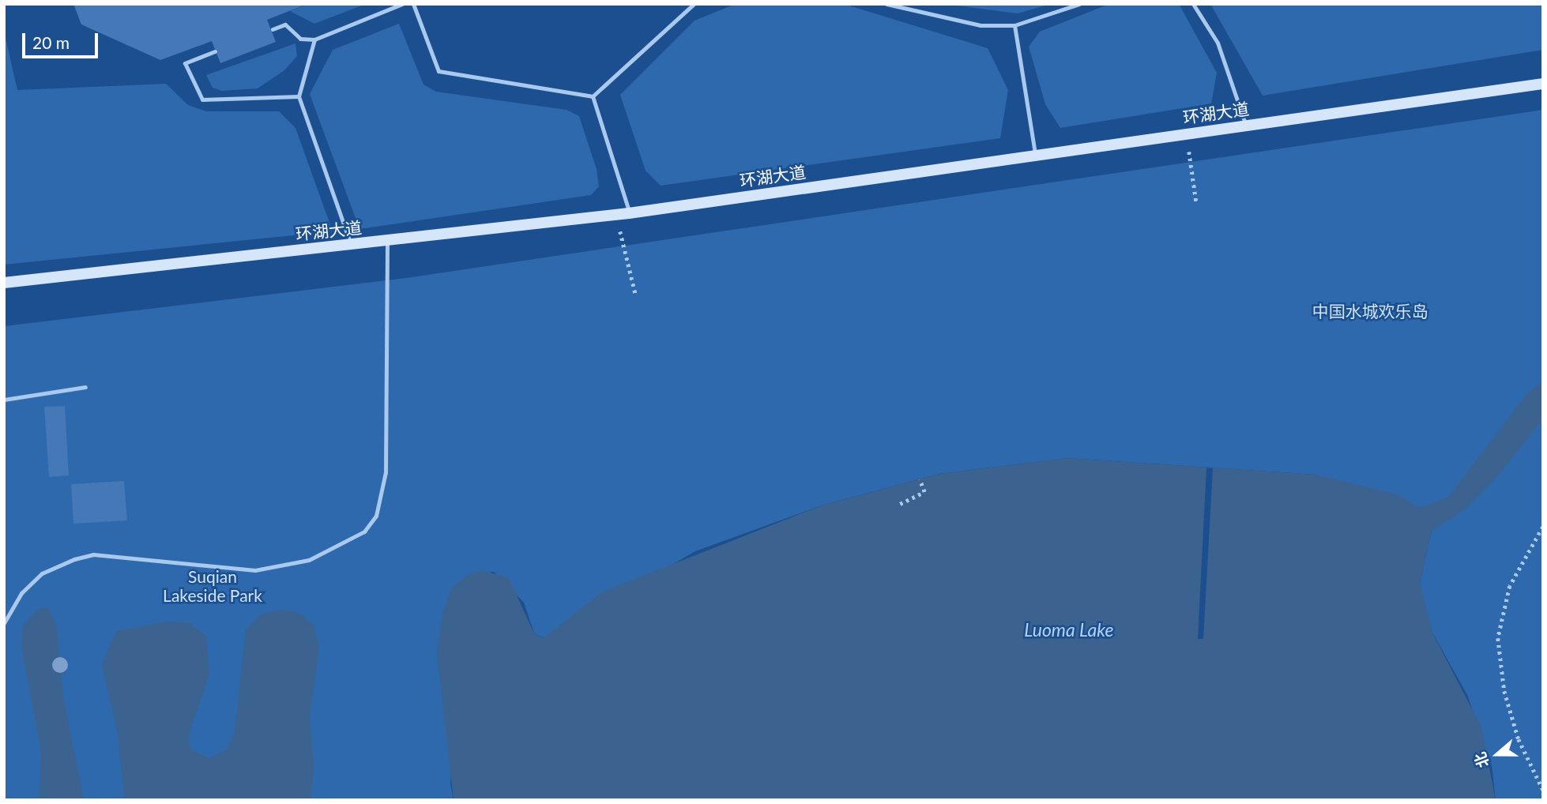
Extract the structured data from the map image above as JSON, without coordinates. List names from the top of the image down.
{
  "streets": {
    "street": ["环湖大道"]
  },
  "water": ["Luoma Lake"],
  "parks": ["中国水城欢乐岛", "Suqian Lakeside Park"],
  "scale_bar": "20 m",
  "north": "left"
}
